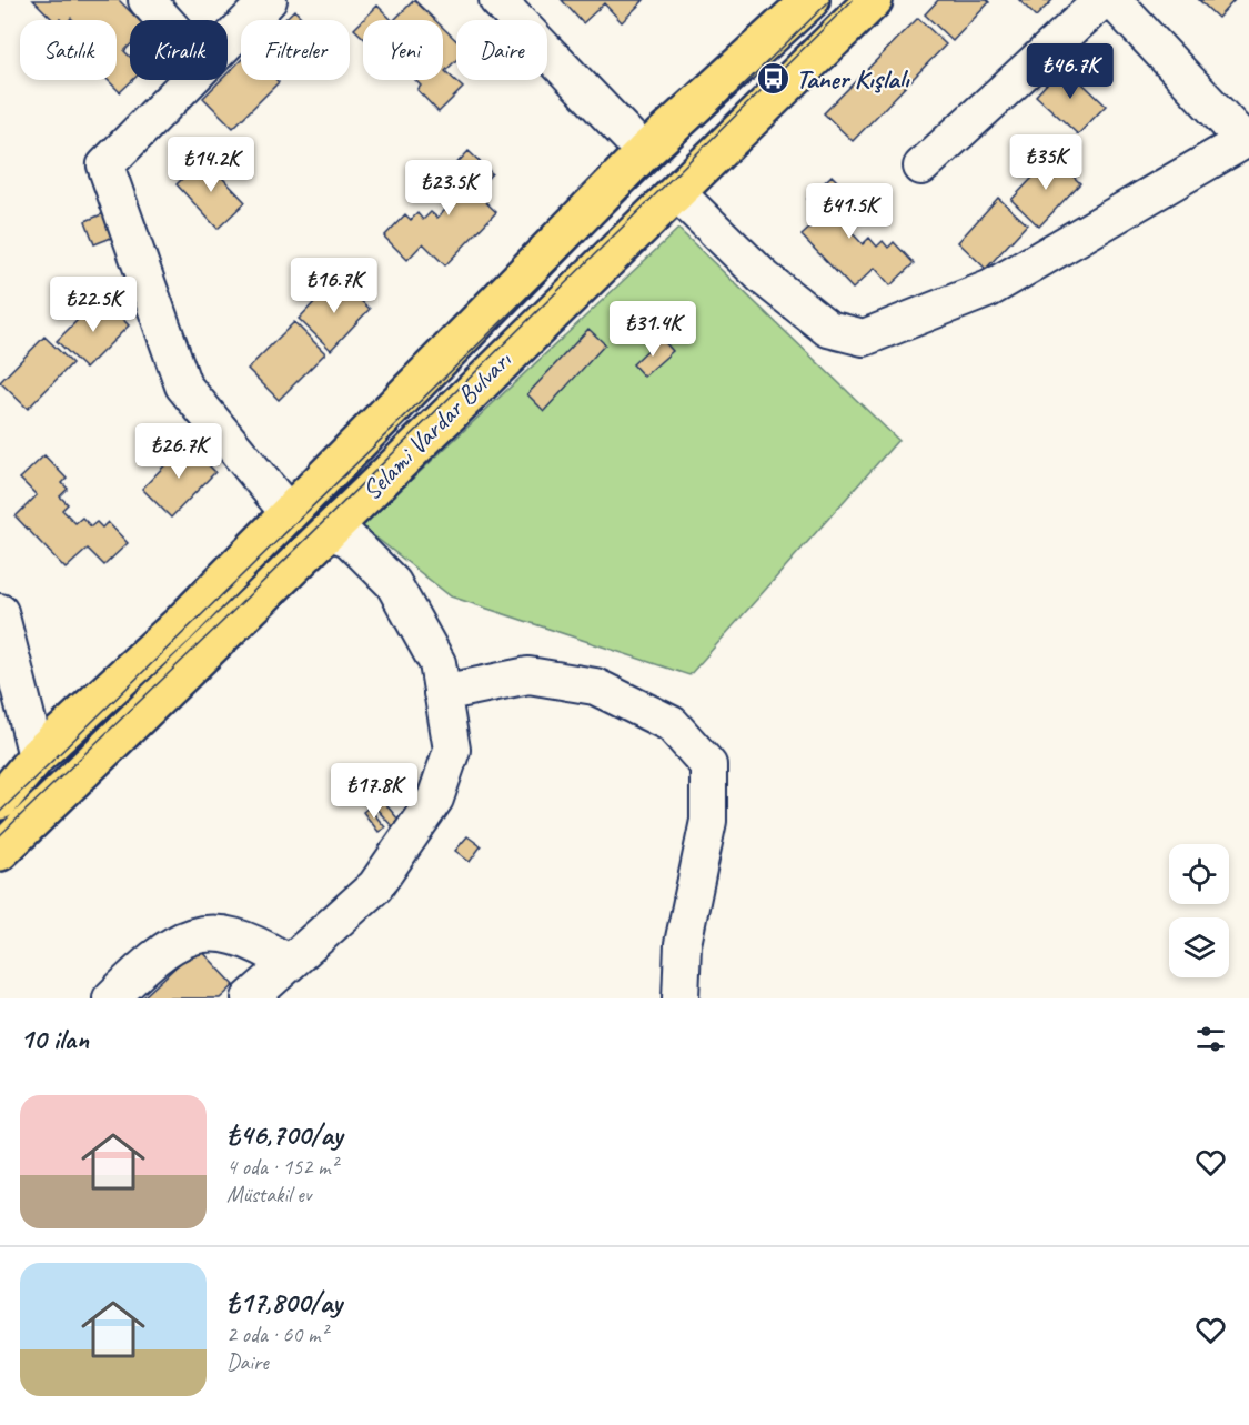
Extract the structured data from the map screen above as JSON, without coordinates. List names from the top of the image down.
{
  "streets": {
    "main road": ["Selami Vardar Bulvarı"]
  },
  "places": {
    "bus stop": ["Taner Kışlalı"]
  },
  "page": {
    "chip": [
      "Satılık",
      "Kiralık",
      "Filtreler",
      "Yeni",
      "Daire"
    ],
    "price": [
      "₺46.7K",
      "₺35K",
      "₺14.2K",
      "₺23.5K",
      "₺41.5K",
      "₺16.7K",
      "₺22.5K",
      "₺31.4K",
      "₺26.7K",
      "₺17.8K"
    ],
    "heading": "10 ilan",
    "list": [
      {
        "name": "₺46,700/ay",
        "note": "4 oda · 152 m² · Müstakil ev"
      },
      {
        "name": "₺17,800/ay",
        "note": "2 oda · 60 m² · Daire"
      }
    ]
  }
}
